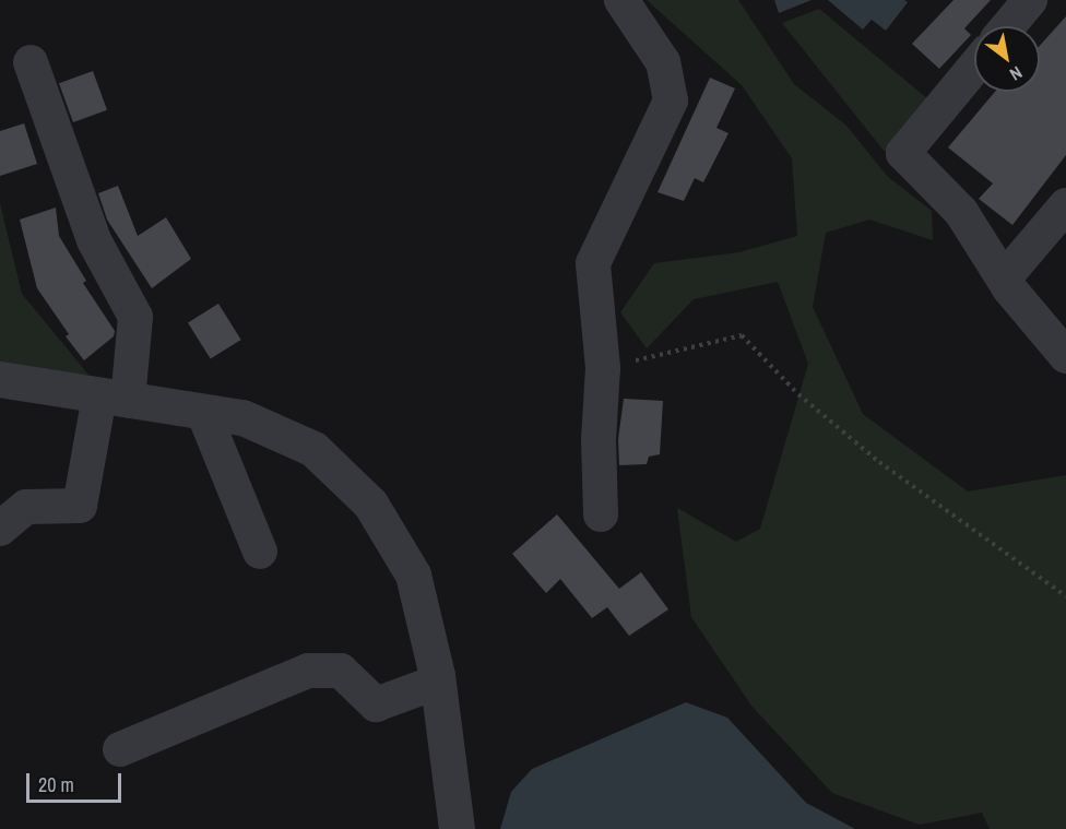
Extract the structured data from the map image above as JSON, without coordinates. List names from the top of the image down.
{
  "scale_bar": "20 m",
  "north": "bottom right"
}
